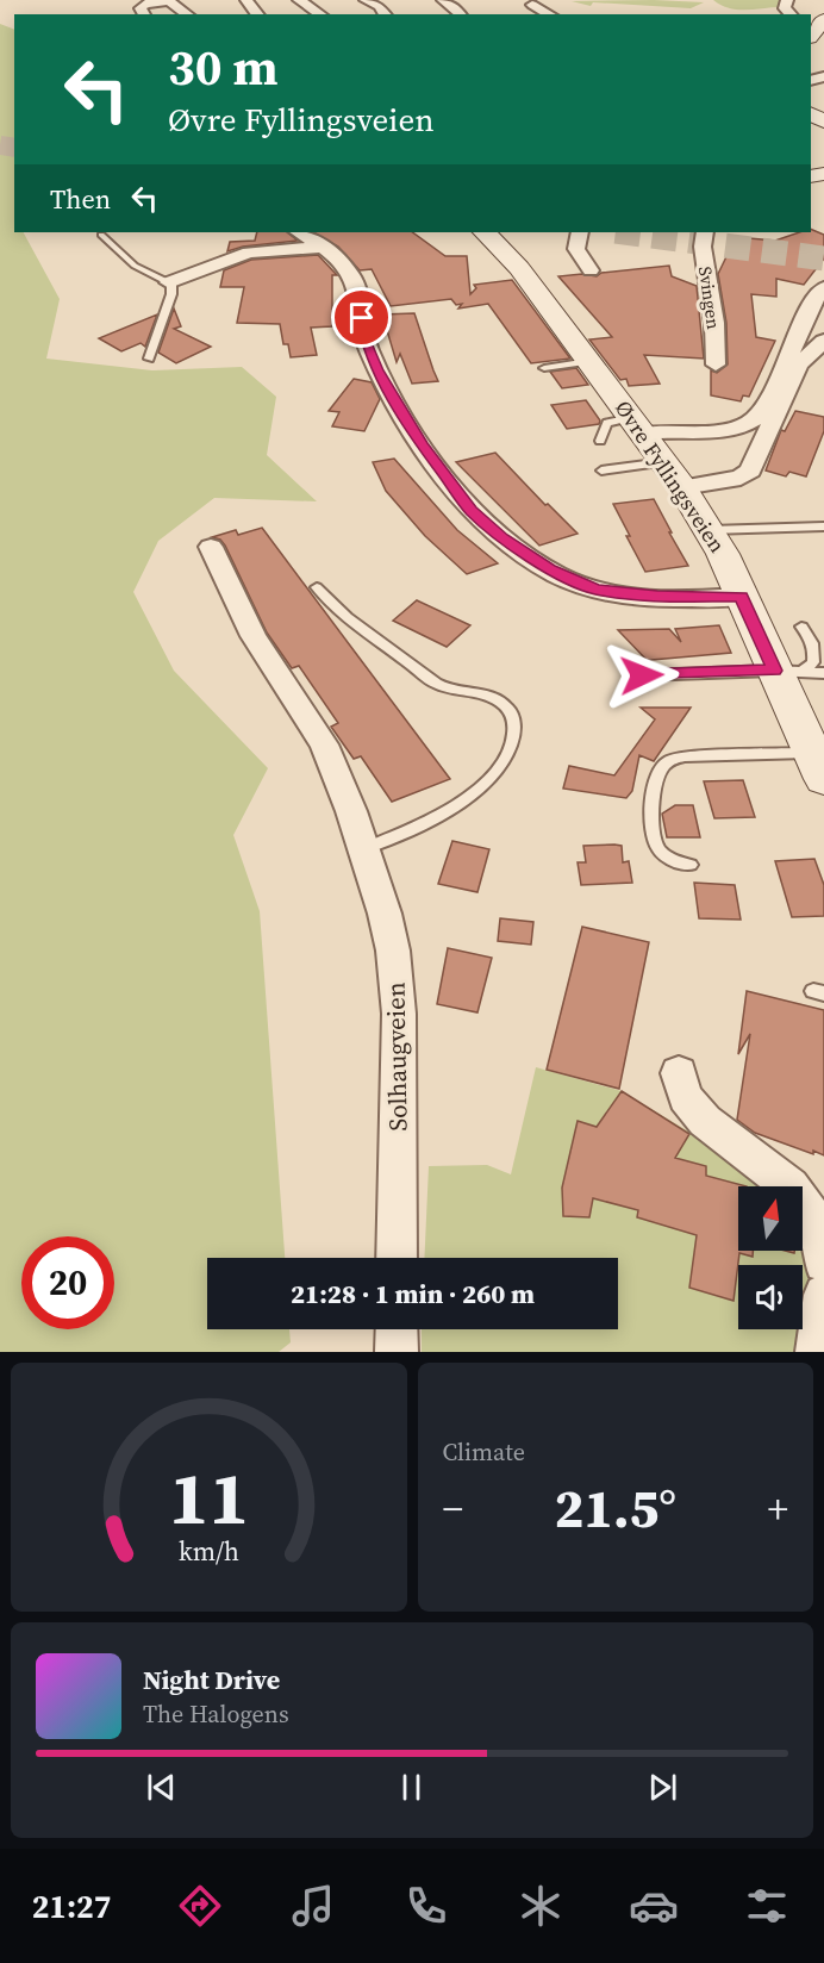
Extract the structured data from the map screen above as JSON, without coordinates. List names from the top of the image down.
{
  "streets": {
    "main road": ["Øvre Fyllingsveien"],
    "street": ["Svingen", "Solhaugveien"]
  },
  "north": "top",
  "page": {
    "turn": ["30 m", "Øvre Fyllingsveien"],
    "then": "Then",
    "limit": "20",
    "trip": "21:28 · 1 min · 260 m",
    "tile": "Climate",
    "heat": ["−", "21.5°", "+"],
    "song": ["Night Drive", "The Halogens"],
    "tabs": "21:27",
    "gauge": ["11", "km/h"]
  }
}
